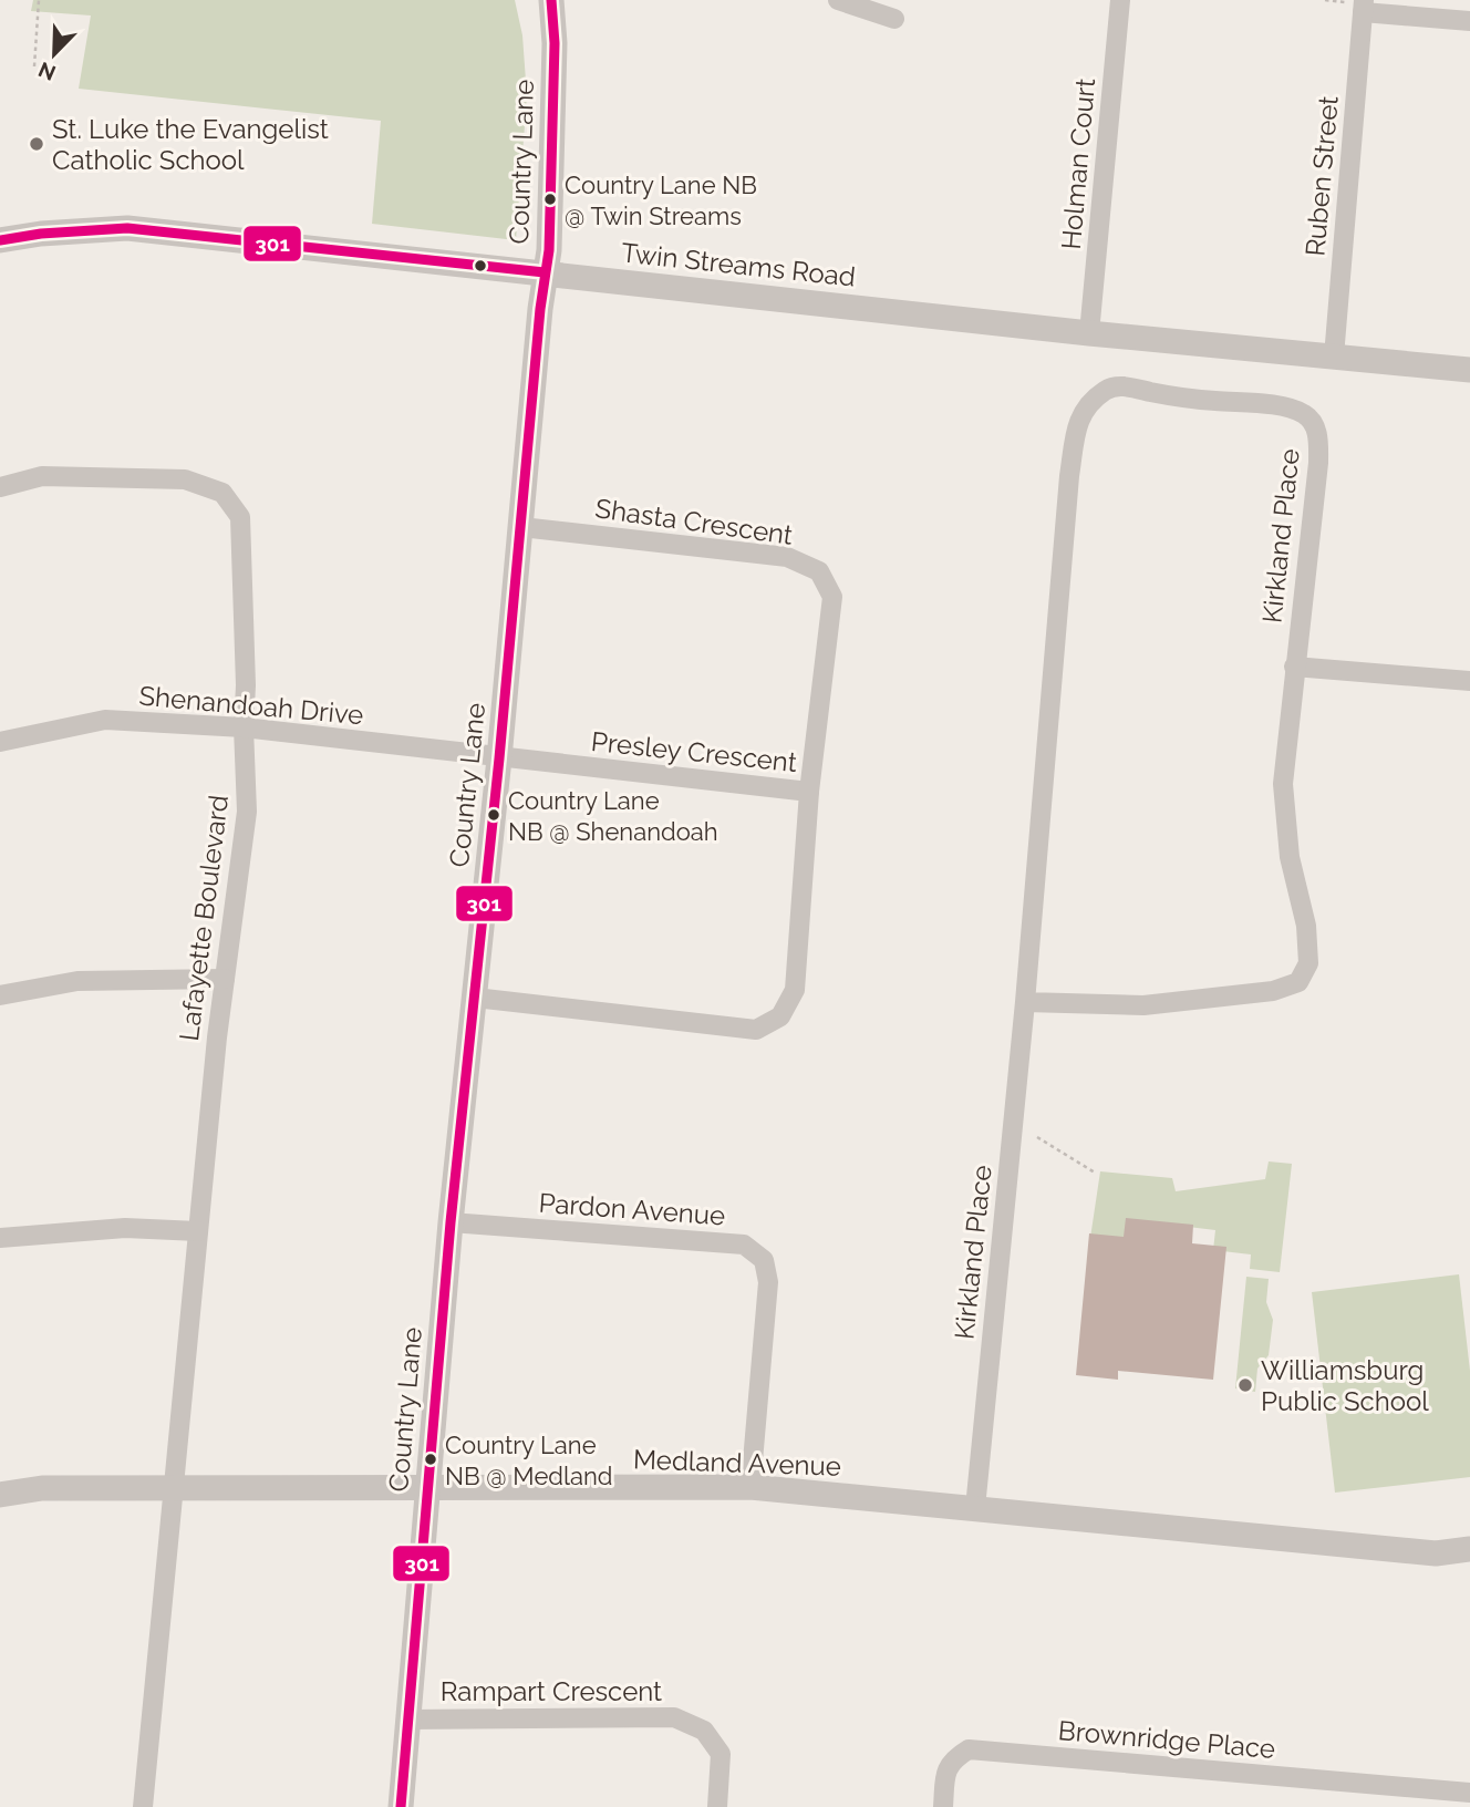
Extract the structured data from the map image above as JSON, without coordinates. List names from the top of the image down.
{
  "streets": {
    "street": [
      "Country Lane",
      "Holman Court",
      "Ruben Street",
      "Twin Streams Road",
      "Shasta Crescent",
      "Kirkland Place",
      "Shenandoah Drive",
      "Presley Crescent",
      "Lafayette Boulevard",
      "Pardon Avenue",
      "Medland Avenue",
      "Rampart Crescent",
      "Brownridge Place"
    ]
  },
  "crossings": [
    ["Country Lane", "Twin Streams Road"],
    ["Country Lane", "Shasta Crescent"],
    ["Country Lane", "Shenandoah Drive"],
    ["Country Lane", "Presley Crescent"],
    ["Country Lane", "Pardon Avenue"],
    ["Country Lane", "Medland Avenue"],
    ["Country Lane", "Rampart Crescent"],
    ["Holman Court", "Twin Streams Road"],
    ["Ruben Street", "Twin Streams Road"],
    ["Shasta Crescent", "Presley Crescent"],
    ["Kirkland Place", "Medland Avenue"],
    ["Shenandoah Drive", "Presley Crescent"],
    ["Shenandoah Drive", "Lafayette Boulevard"],
    ["Lafayette Boulevard", "Medland Avenue"],
    ["Pardon Avenue", "Medland Avenue"]
  ],
  "places": [
    "St. Luke the Evangelist Catholic School",
    "Country Lane NB @ Twin Streams",
    "Country Lane NB @ Shenandoah",
    "Williamsburg Public School",
    "Country Lane NB @ Medland"
  ],
  "lines": ["transit line 301"],
  "north": "bottom left"
}
